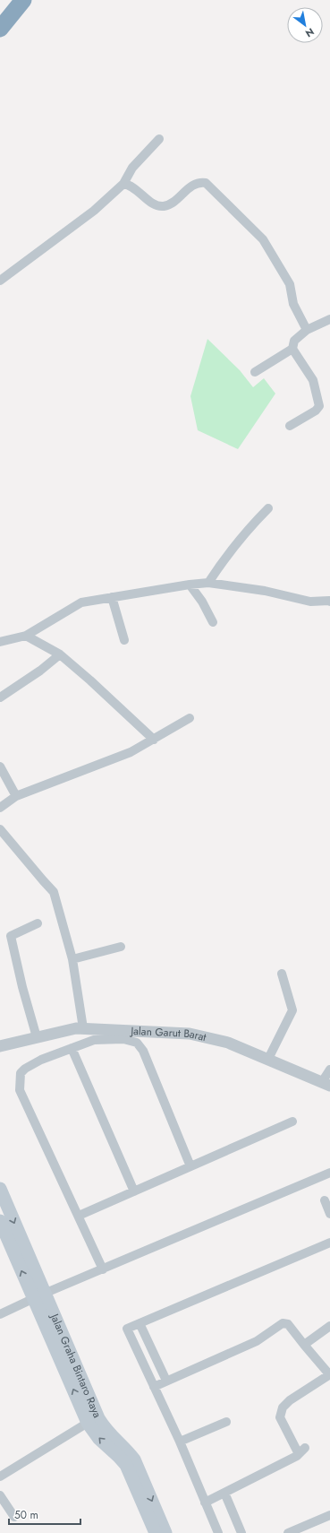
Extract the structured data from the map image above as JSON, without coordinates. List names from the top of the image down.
{
  "streets": {
    "main road": ["Jalan Graha Bintaro Raya"],
    "street": ["Jalan Garut Barat"]
  },
  "scale_bar": "50 m",
  "north": "bottom right"
}
